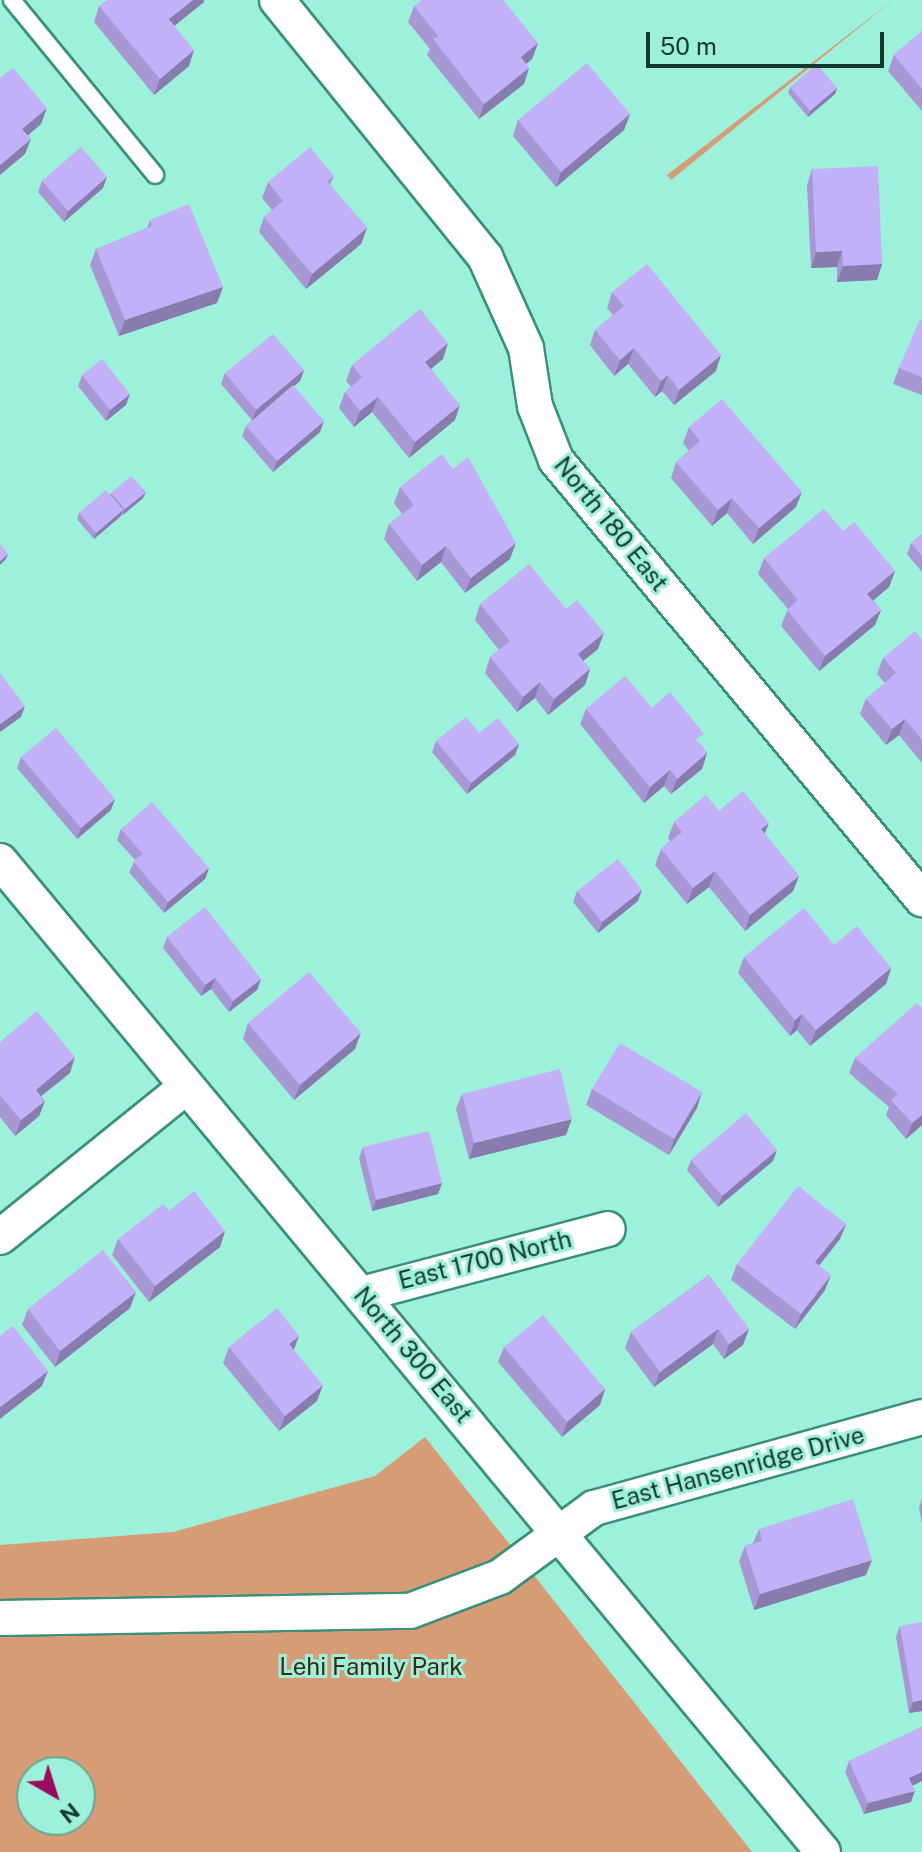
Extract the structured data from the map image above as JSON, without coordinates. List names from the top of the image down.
{
  "streets": {
    "street": [
      "North 180 East",
      "East 1700 North",
      "North 300 East",
      "East Hansenridge Drive"
    ]
  },
  "crossings": [
    ["East 1700 North", "North 300 East"],
    ["North 300 East", "East Hansenridge Drive"]
  ],
  "parks": ["Lehi Family Park"],
  "scale_bar": "50 m",
  "north": "bottom right"
}
